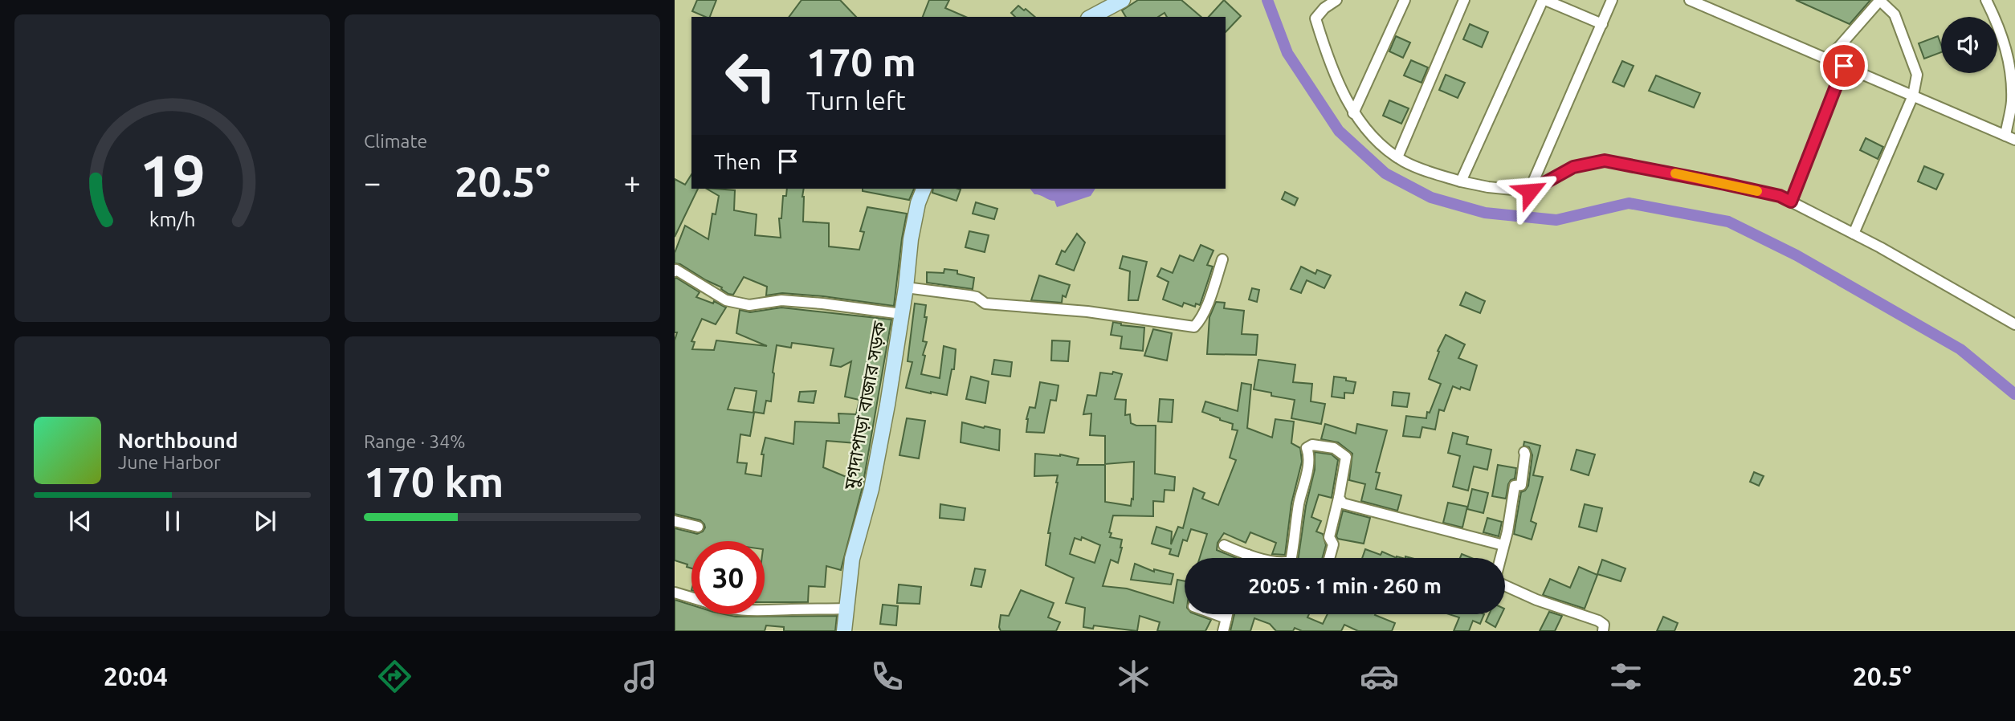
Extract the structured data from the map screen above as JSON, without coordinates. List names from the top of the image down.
{
  "streets": {
    "street": ["মুগদাপাড়া বাজার সড়ক"]
  },
  "page": {
    "tile": [
      "Climate",
      ["Range · 34%", "170 km"]
    ],
    "turn": ["170 m", "Turn left"],
    "then": "Then",
    "heat": ["−", "20.5°", "+"],
    "song": ["Northbound", "June Harbor"],
    "limit": "30",
    "trip": "20:05 · 1 min · 260 m",
    "tabs": ["20:04", "20.5°"],
    "gauge": ["19", "km/h"]
  }
}
